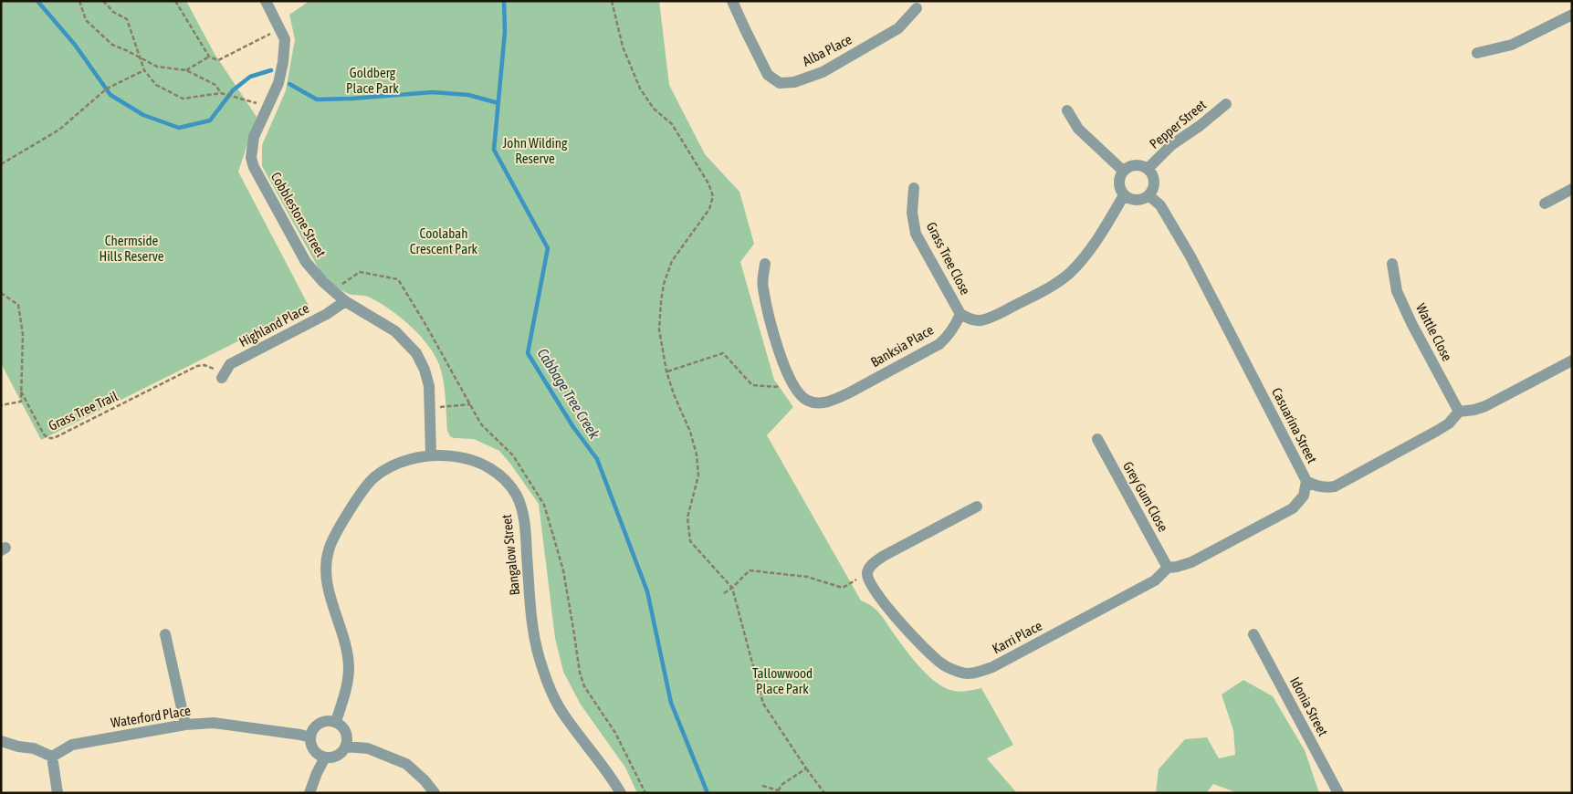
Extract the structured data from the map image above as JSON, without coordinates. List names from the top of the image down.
{
  "streets": {
    "street": [
      "Alba Place",
      "Pepper Street",
      "Cobblestone Street",
      "Grass Tree Close",
      "Highland Place",
      "Wattle Close",
      "Banksia Place",
      "Casuarina Street",
      "Grey Gum Close",
      "Bangalow Street",
      "Karri Place",
      "Idonia Street",
      "Waterford Place"
    ],
    "path": ["Grass Tree Trail"]
  },
  "crossings": [
    ["Pepper Street", "Casuarina Street"],
    ["Cobblestone Street", "Highland Place"],
    ["Cobblestone Street", "Bangalow Street"],
    ["Grass Tree Close", "Banksia Place"],
    ["Highland Place", "Grass Tree Trail"],
    ["Wattle Close", "Casuarina Street"],
    ["Casuarina Street", "Karri Place"],
    ["Grey Gum Close", "Karri Place"],
    ["Bangalow Street", "Waterford Place"]
  ],
  "water": ["Cabbage Tree Creek"],
  "parks": [
    "Goldberg Place Park",
    "John Wilding Reserve",
    "Coolabah Crescent Park",
    "Chermside Hills Reserve",
    "Tallowwood Place Park"
  ]
}
